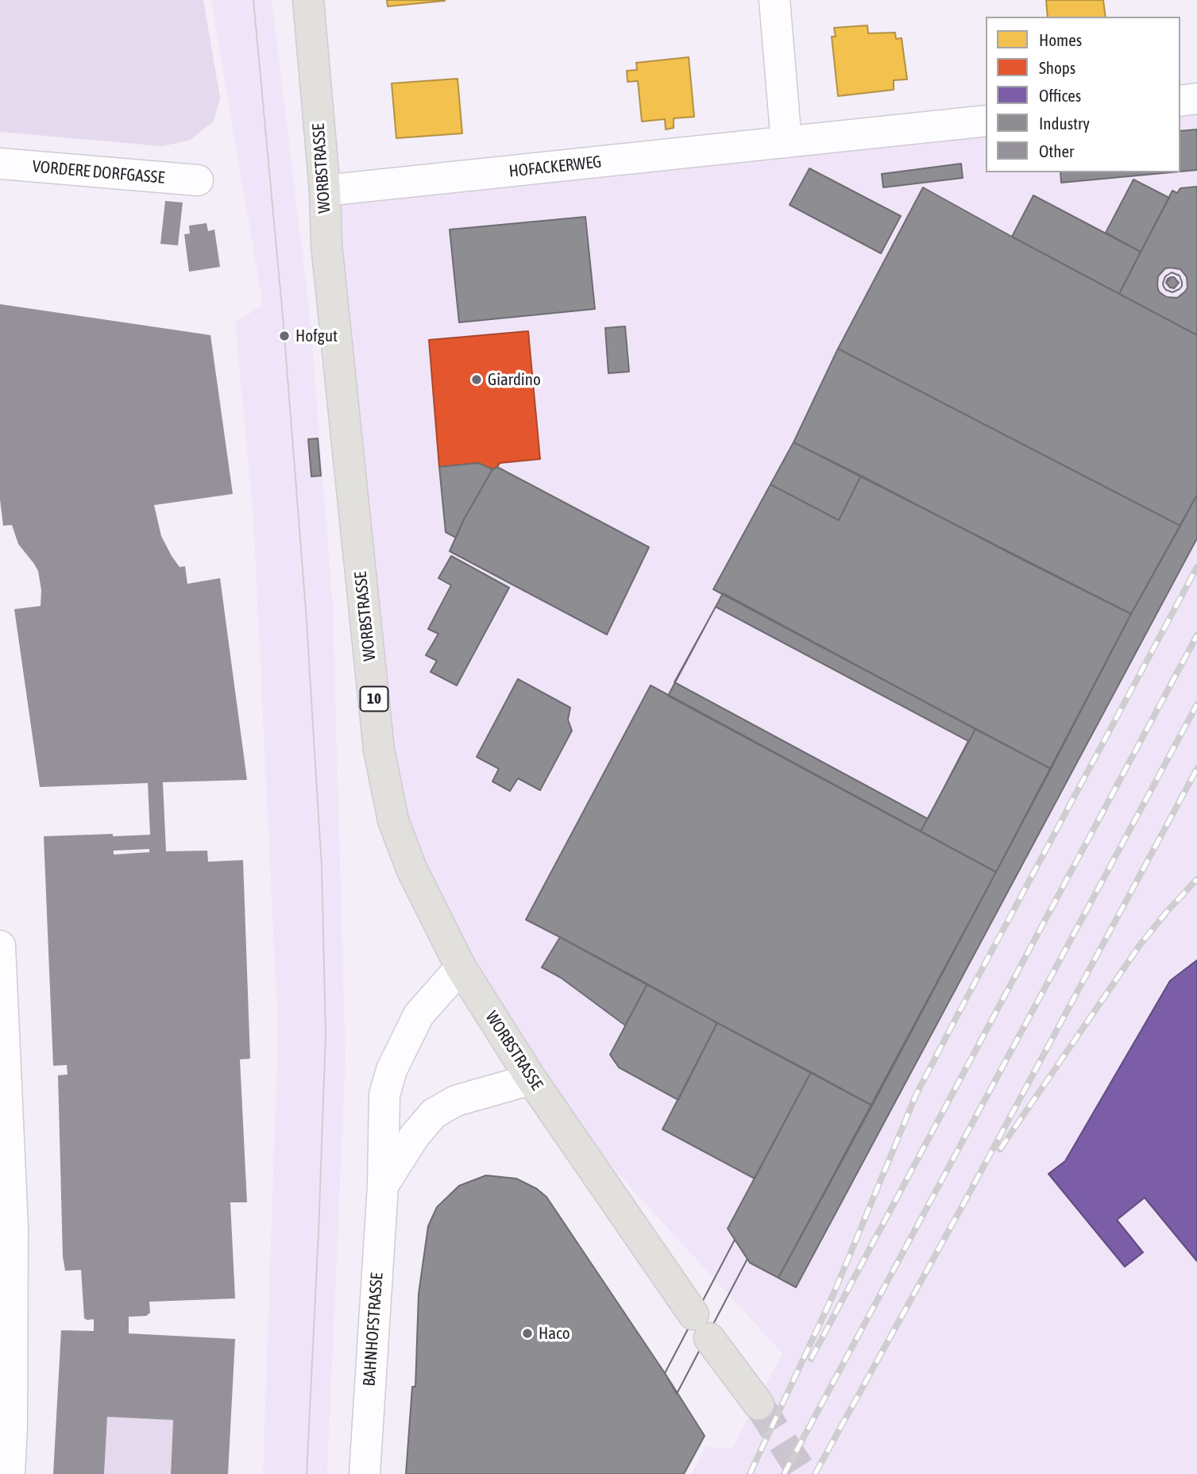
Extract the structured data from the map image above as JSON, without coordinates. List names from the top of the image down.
{
  "streets": {
    "main road": ["WORBSTRASSE", "10"],
    "street": ["HOFACKERWEG", "VORDERE DORFGASSE", "BAHNHOFSTRASSE"]
  },
  "crossings": [
    ["HOFACKERWEG", "WORBSTRASSE"],
    ["WORBSTRASSE", "BAHNHOFSTRASSE"]
  ],
  "places": ["Hofgut", "Giardino", "Haco"],
  "legend": [
    "Homes",
    "Shops",
    "Offices",
    "Industry",
    "Other"
  ]
}
